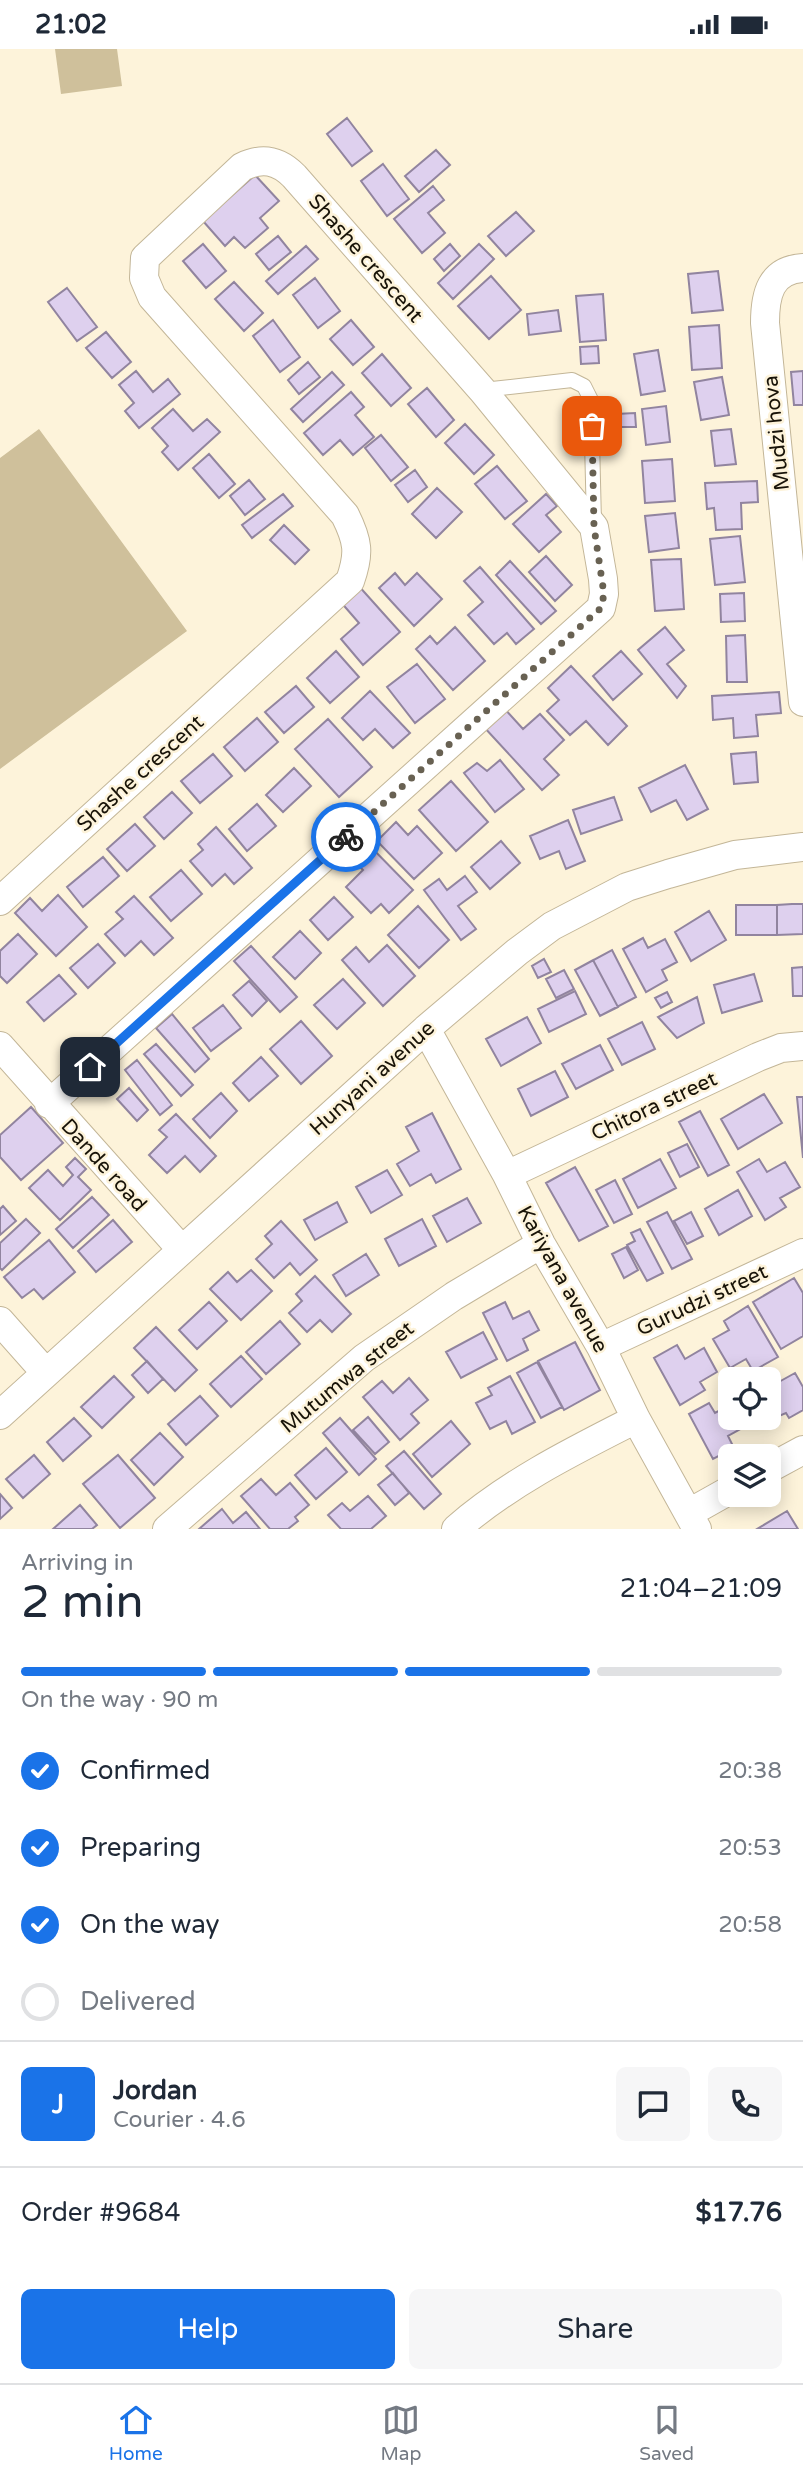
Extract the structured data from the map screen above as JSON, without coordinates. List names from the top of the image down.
{
  "streets": {
    "street": [
      "Shashe crescent",
      "Mudzi hova",
      "Hunyani avenue",
      "Chitora street",
      "Dande road",
      "Kariyana avenue",
      "Gurudzi street",
      "Mutumwa street"
    ]
  },
  "crossings": [
    ["Shashe crescent", "Dande road"],
    ["Hunyani avenue", "Dande road"],
    ["Hunyani avenue", "Kariyana avenue"],
    ["Chitora street", "Kariyana avenue"],
    ["Kariyana avenue", "Gurudzi street"],
    ["Kariyana avenue", "Mutumwa street"]
  ],
  "page": {
    "status": "21:02",
    "heading": ["2 min", "Arriving in", "21:04–21:09"],
    "panel": [
      "Jordan",
      "Courier · 4.6",
      "Order #9684",
      "$17.76"
    ],
    "bar": "On the way · 90 m",
    "list": [
      ["Confirmed", "20:38"],
      ["Preparing", "20:53"],
      ["On the way", "20:58"],
      "Delivered"
    ],
    "round": "J",
    "buttons": ["Help", "Share"],
    "tabs": ["Home", "Map", "Saved"]
  }
}
